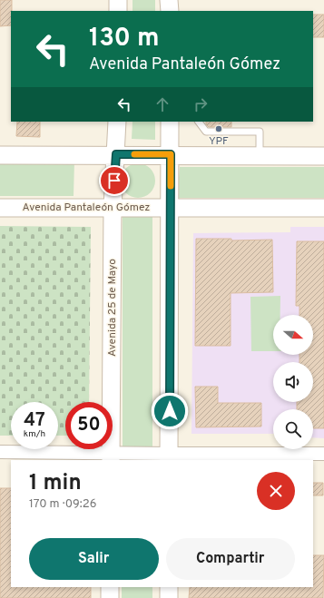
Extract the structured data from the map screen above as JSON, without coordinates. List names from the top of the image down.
{
  "streets": {
    "main road": ["Avenida Pantaleón Gómez", "Avenida 25 de Mayo"]
  },
  "crossings": [
    ["Avenida Pantaleón Gómez", "Avenida 25 de Mayo"]
  ],
  "places": ["YPF"],
  "north": "right",
  "page": {
    "turn": ["130 m", "Avenida Pantaleón Gómez"],
    "speed": "47 km/h",
    "limit": "50",
    "heading": ["1 min", "170 m · 09:26"],
    "buttons": ["Salir", "Compartir"]
  }
}
